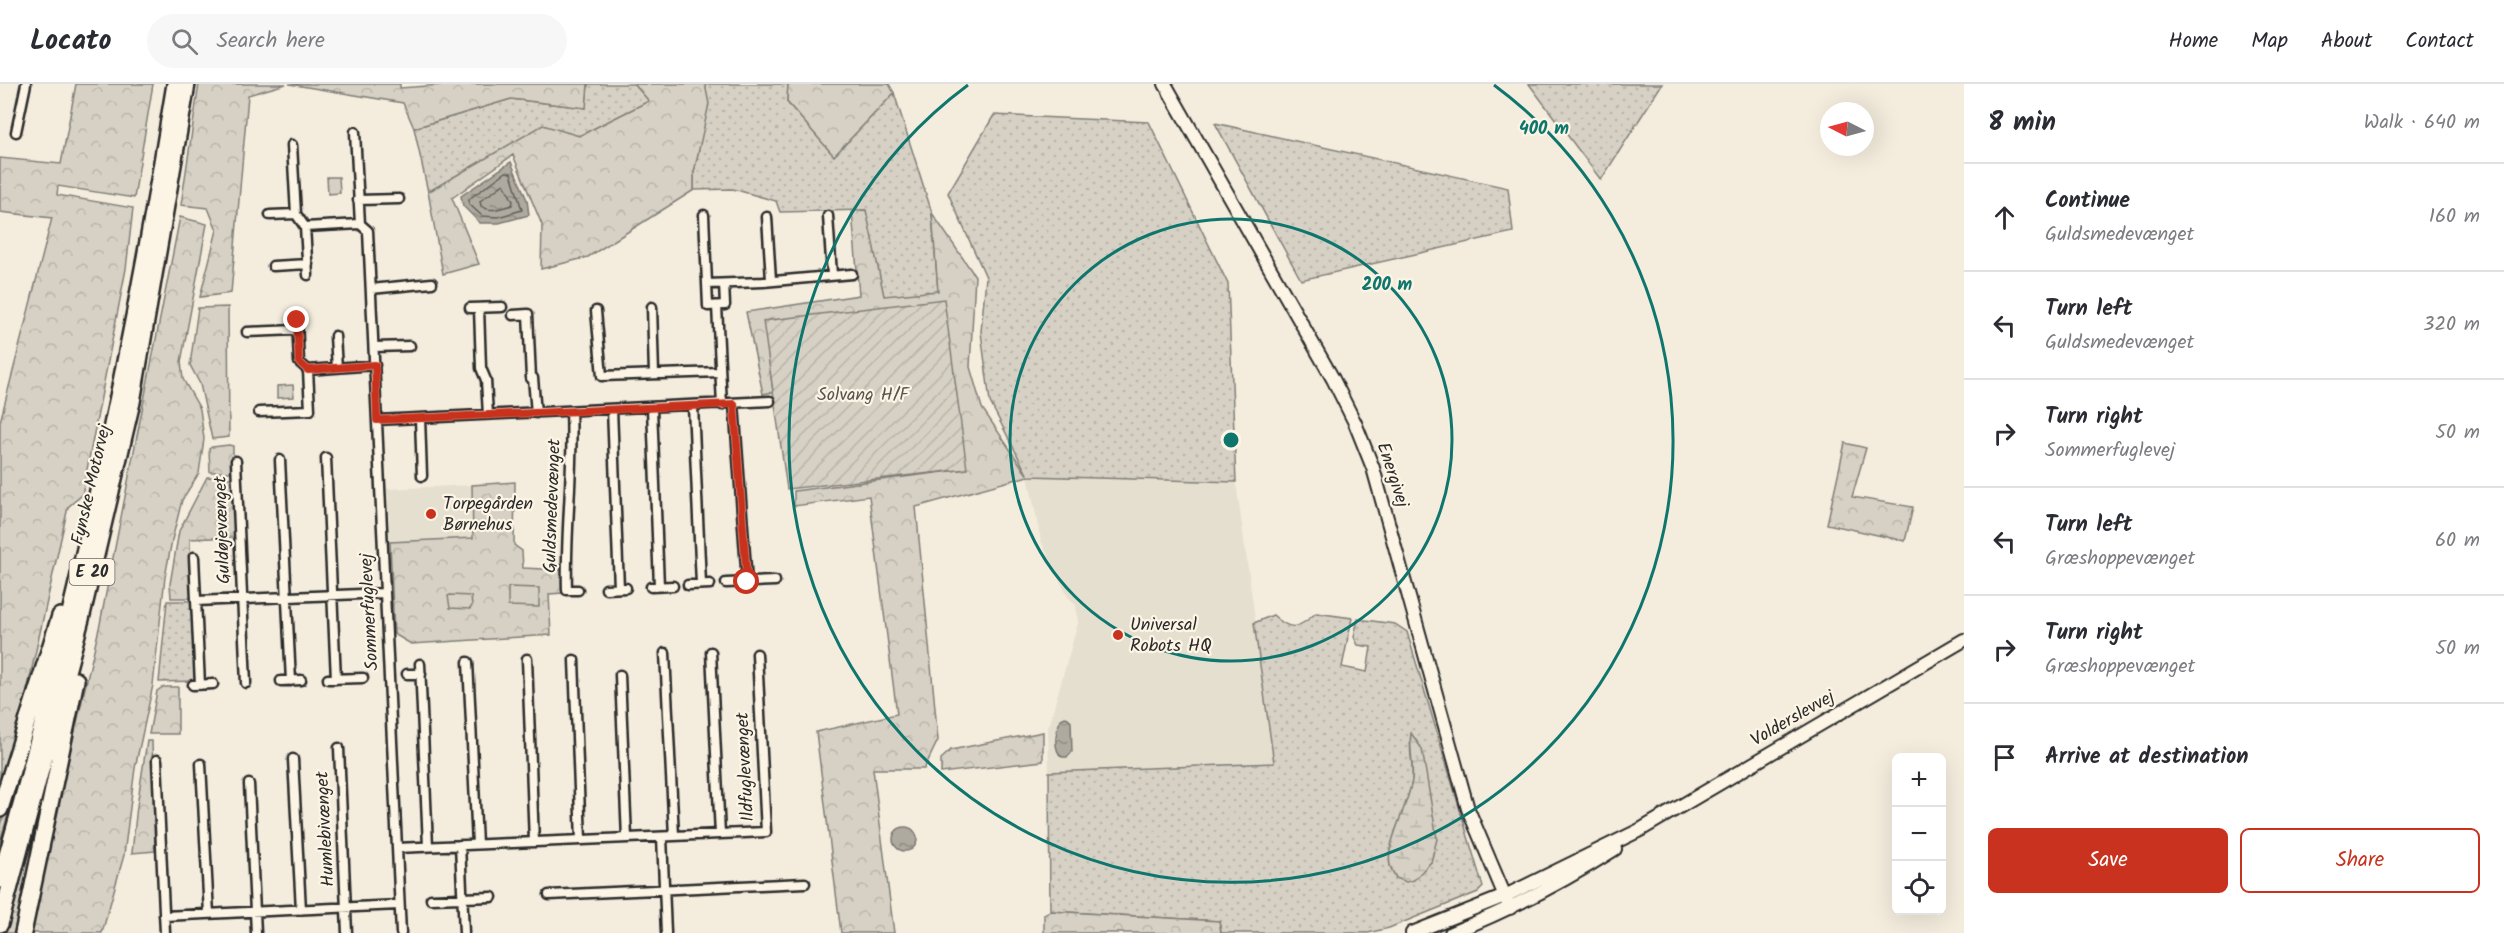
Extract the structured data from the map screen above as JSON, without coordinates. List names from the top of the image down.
{
  "streets": {
    "highway": ["Fynske Motorvej", "E 20"],
    "street": [
      "Energivej",
      "Guldsmedevænget",
      "Guldøjevænget",
      "Sommerfuglevej",
      "Volderslevvej",
      "Ildfuglevænget",
      "Humlebivænget"
    ]
  },
  "crossings": [
    ["Energivej", "Volderslevvej"],
    ["Fynske Motorvej", "E 20"],
    ["Guldsmedevænget", "Sommerfuglevej"],
    ["Guldøjevænget", "Sommerfuglevej"],
    ["Sommerfuglevej", "Ildfuglevænget"],
    ["Sommerfuglevej", "Humlebivænget"]
  ],
  "parks": ["Solvang H/F"],
  "places": ["Torpegården Børnehus", "Universal Robots HQ"],
  "north": "left",
  "page": {
    "header": "Locato",
    "search": "Search here",
    "nav": [
      "Home",
      "Map",
      "About",
      "Contact"
    ],
    "heading": ["8 min", "Walk · 640 m"],
    "list": [
      ["Continue", "Guldsmedevænget", "160 m"],
      ["Turn left", "Guldsmedevænget", "320 m"],
      ["Turn right", "Sommerfuglevej", "50 m"],
      ["Turn left", "Græshoppevænget", "60 m"],
      ["Turn right", "Græshoppevænget", "50 m"],
      "Arrive at destination"
    ],
    "map_buttons": ["+", "−"],
    "buttons": ["Save", "Share"]
  },
  "rings": ["400 m", "200 m"]
}
